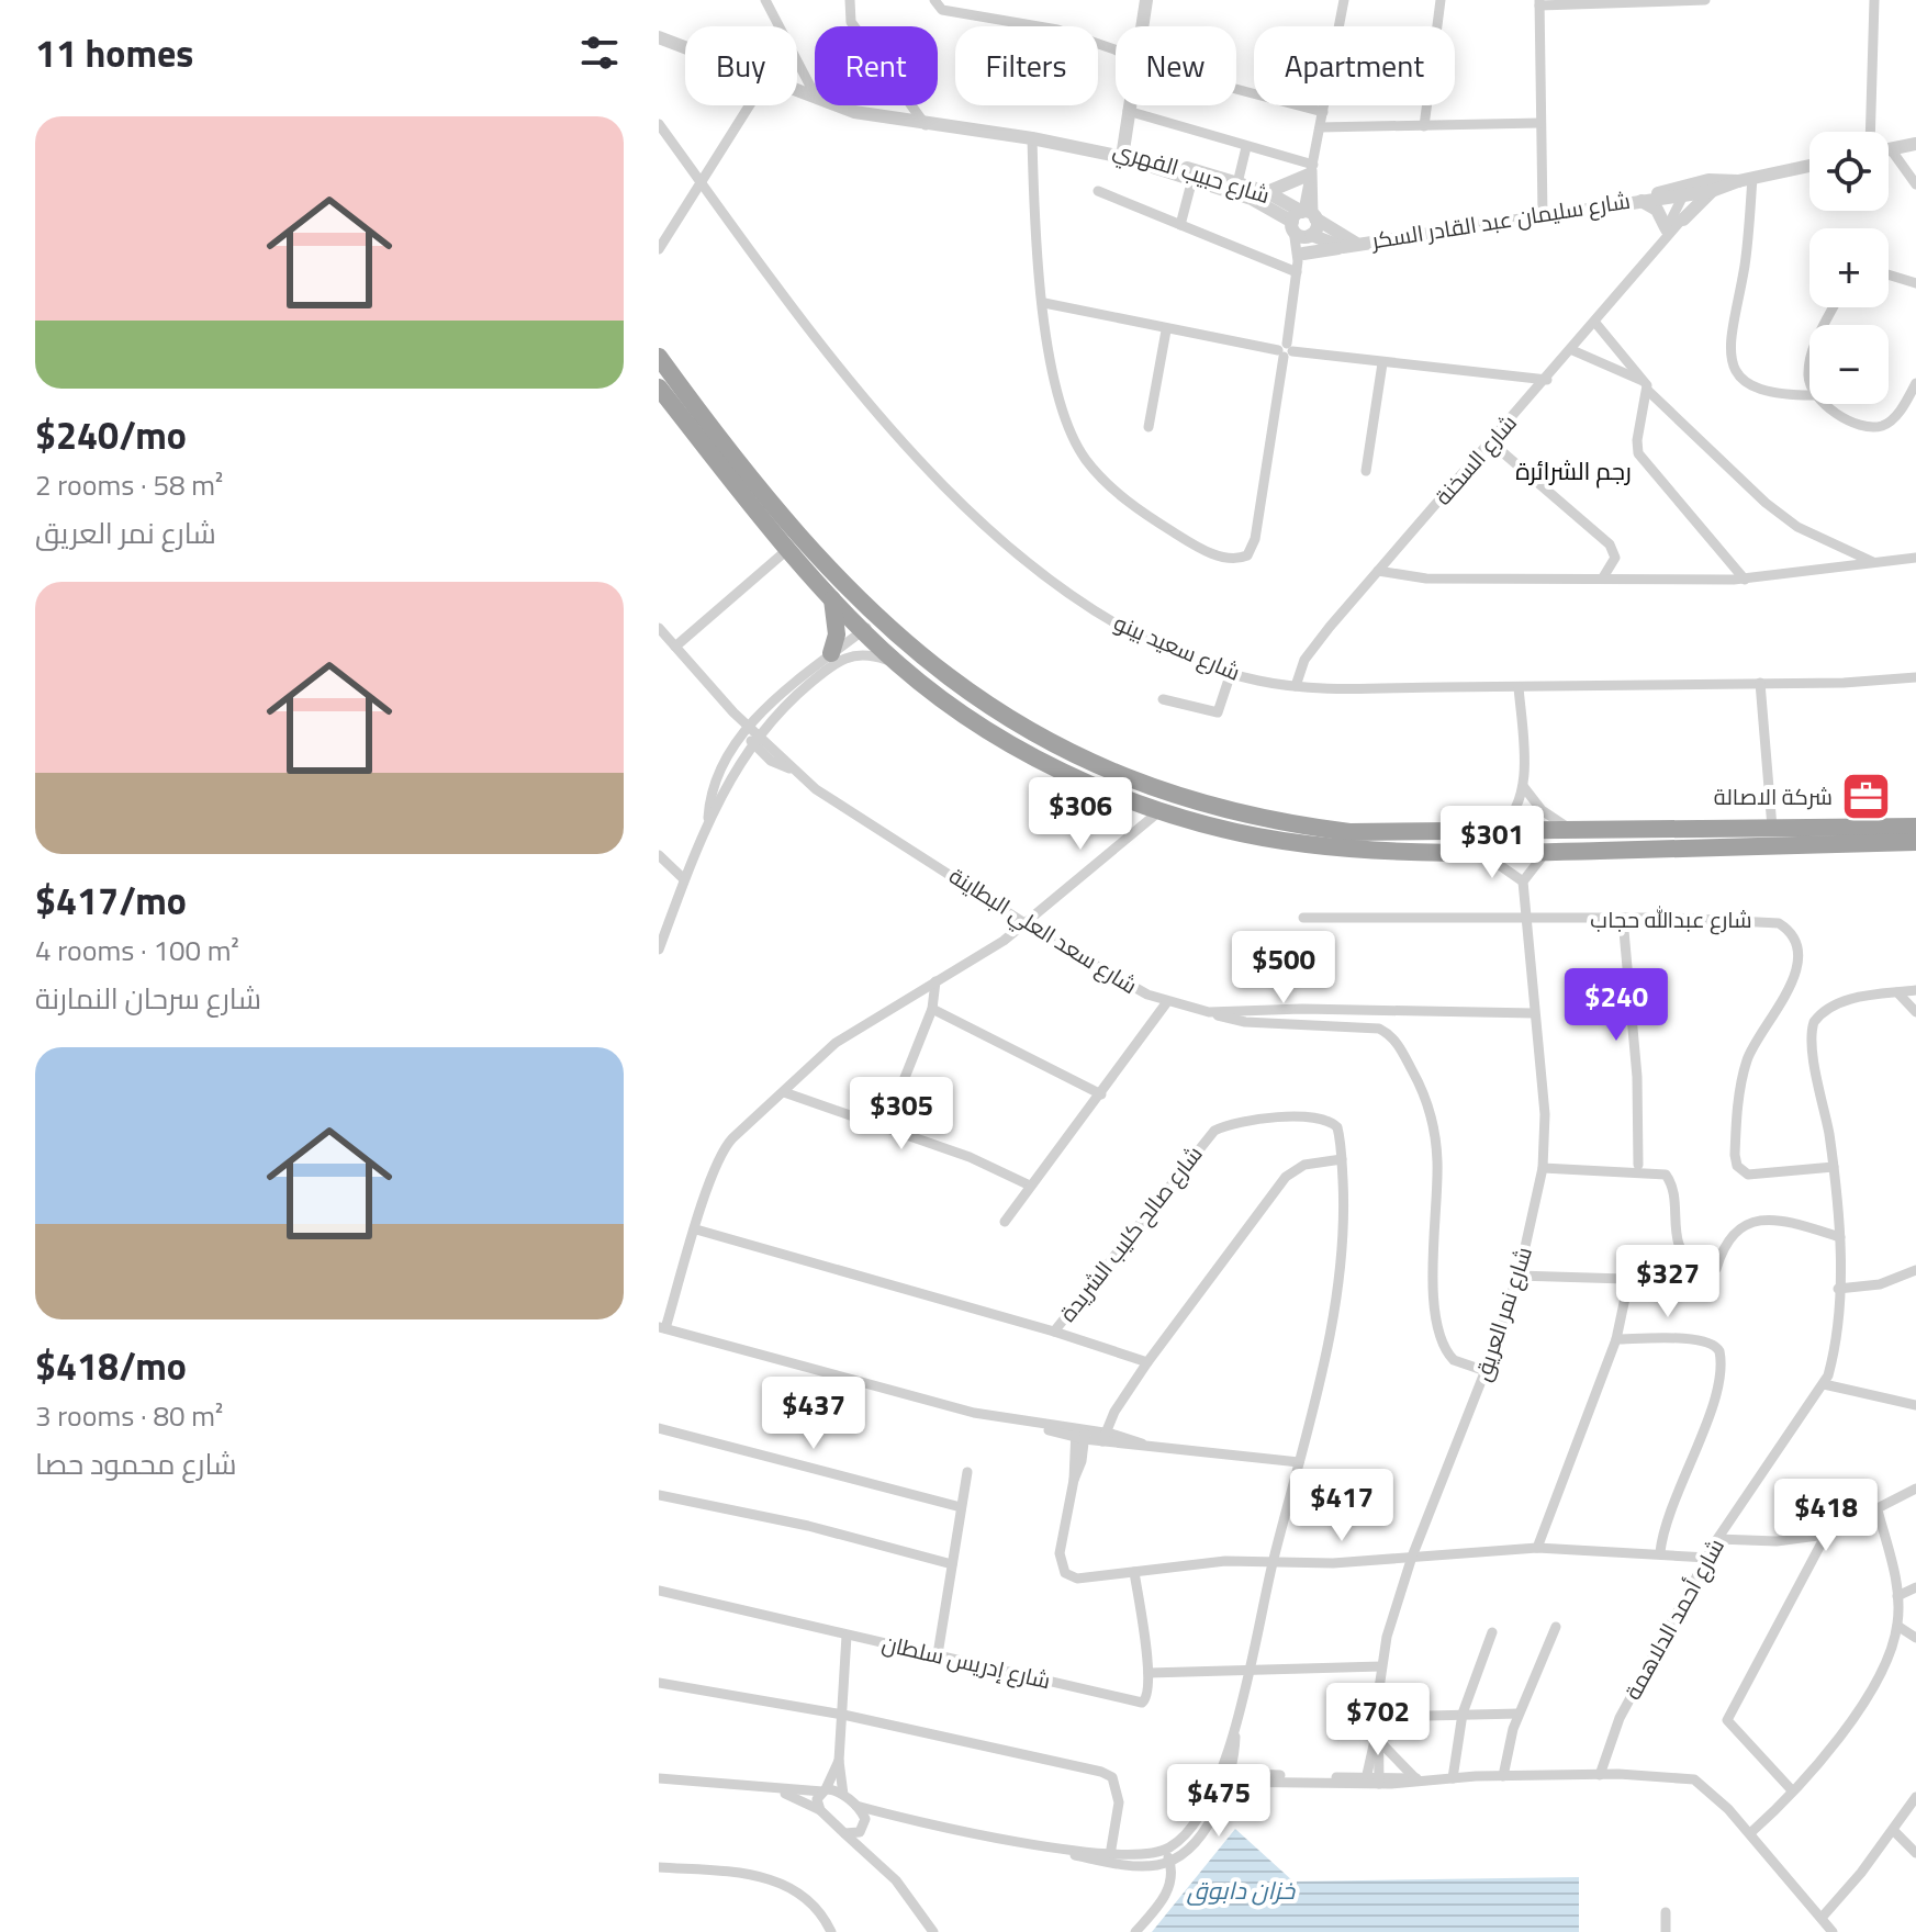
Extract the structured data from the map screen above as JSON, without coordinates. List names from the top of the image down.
{
  "streets": {
    "street": [
      "شارع حبيب الفهري",
      "شارع سليمان عبد القادر السكر",
      "شارع السخنة",
      "شارع سعيد بينو",
      "شارع عبدالله حجاب",
      "شارع سعد العلي البطاينة",
      "شارع صالح كليب الشريدة",
      "شارع نمر العريق",
      "شارع أحمد الدلاهمة",
      "شارع إدريس سلطان"
    ]
  },
  "crossings": [
    ["شارع حبيب الفهري", "شارع سليمان عبد القادر السكر"],
    ["شارع سليمان عبد القادر السكر", "شارع السخنة"],
    ["شارع السخنة", "شارع سعيد بينو"],
    ["شارع عبدالله حجاب", "شارع نمر العريق"],
    ["شارع عبدالله حجاب", "شارع أحمد الدلاهمة"],
    ["شارع سعد العلي البطاينة", "شارع نمر العريق"]
  ],
  "districts": ["رجم الشرائرة"],
  "water": ["خزان دابوق"],
  "places": {
    "office": ["شركة الاصالة"]
  },
  "page": {
    "heading": "11 homes",
    "chip": [
      "Buy",
      "Rent",
      "Filters",
      "New",
      "Apartment"
    ],
    "list": [
      {
        "name": "$240/mo",
        "note": "2 rooms · 58 m² · شارع نمر العريق"
      },
      {
        "name": "$417/mo",
        "note": "4 rooms · 100 m² · شارع سرحان النمارنة"
      },
      {
        "name": "$418/mo",
        "note": "3 rooms · 80 m² · شارع محمود حصا"
      }
    ],
    "map_buttons": ["+", "−"],
    "price": [
      "$306",
      "$301",
      "$500",
      "$240",
      "$305",
      "$327",
      "$437",
      "$417",
      "$418",
      "$702",
      "$475"
    ]
  }
}
